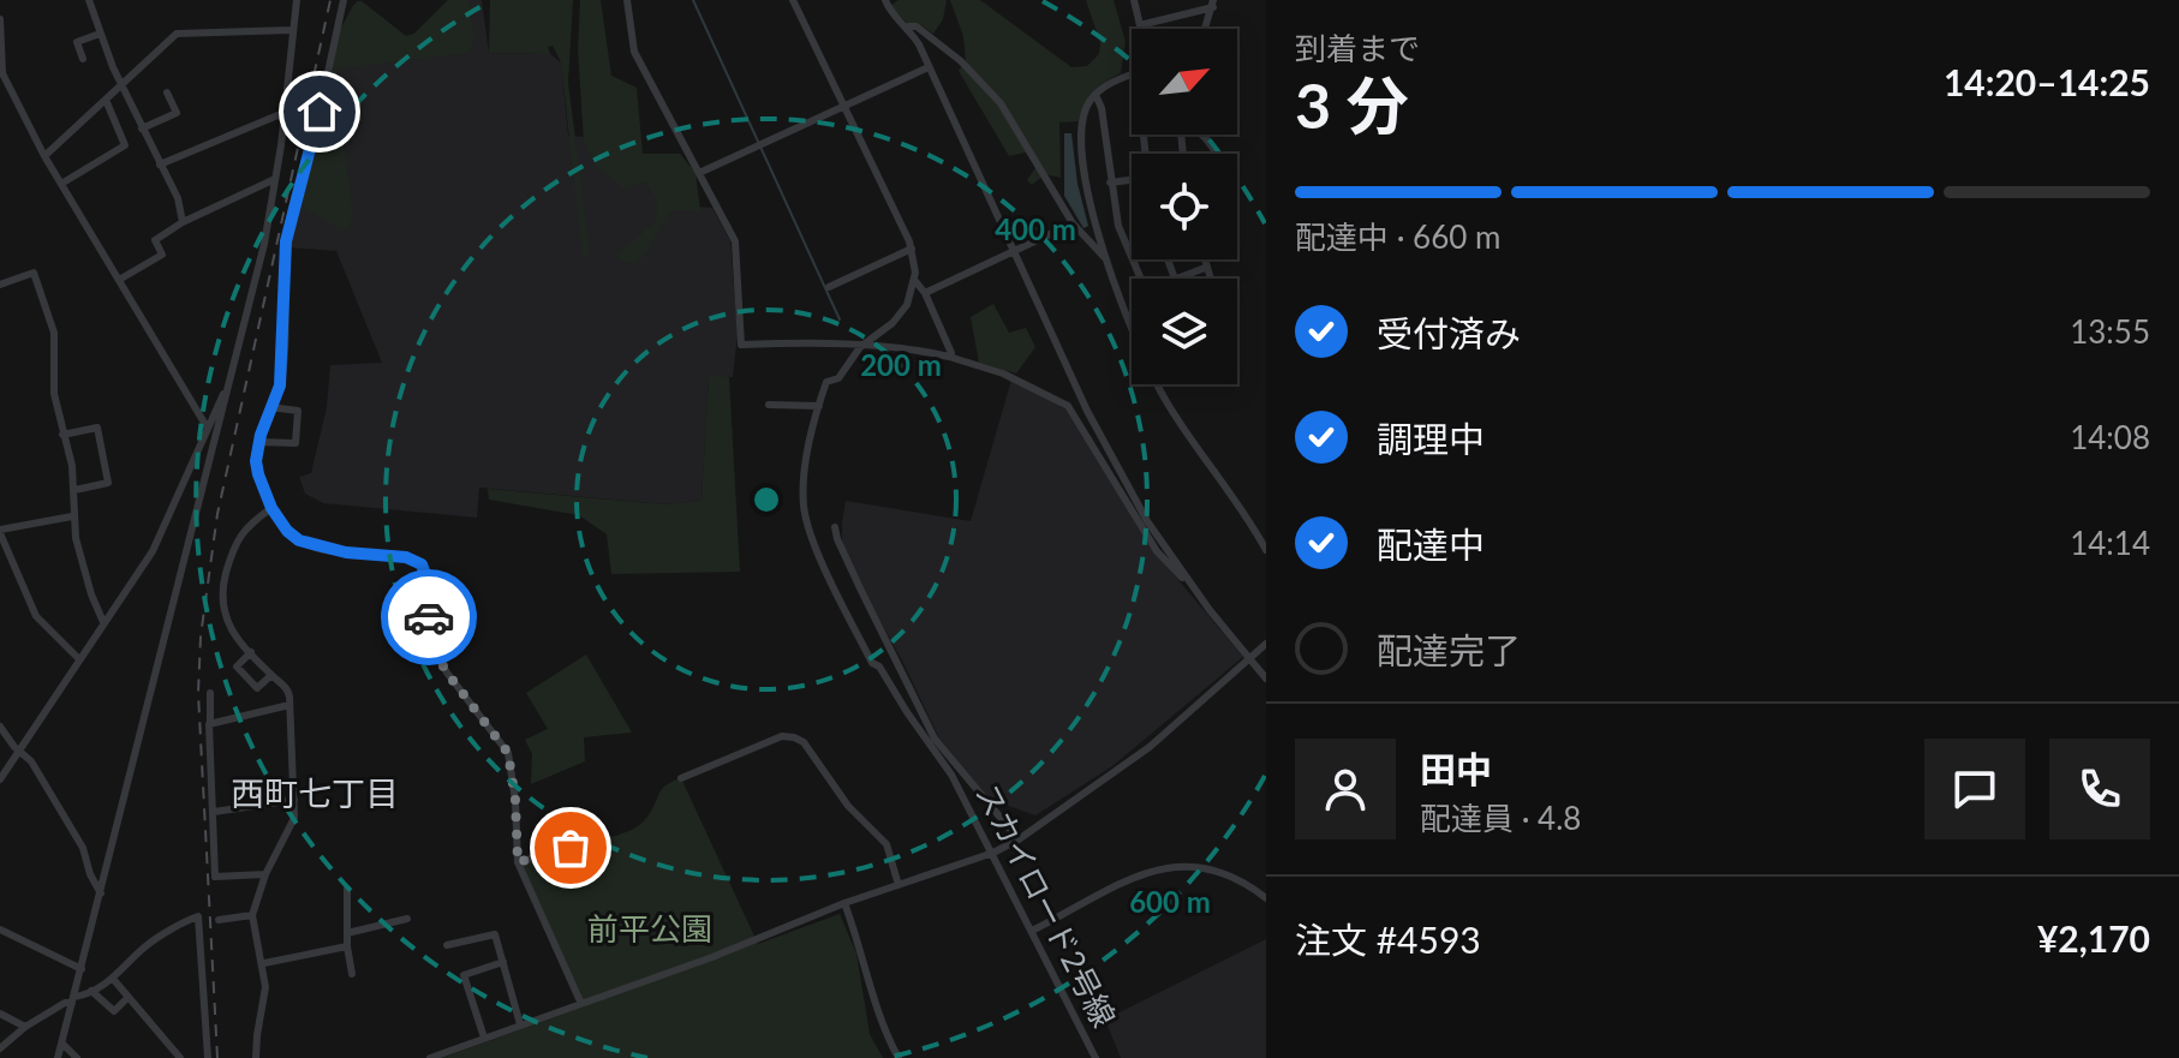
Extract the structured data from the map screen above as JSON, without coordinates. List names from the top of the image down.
{
  "streets": {
    "street": ["スカイロード2号線"]
  },
  "districts": ["西町七丁目"],
  "parks": ["前平公園"],
  "north": "top right",
  "page": {
    "heading": ["3 分", "到着まで", "14:20–14:25"],
    "panel": [
      "田中",
      "配達員 · 4.8",
      "注文 #4593",
      "¥2,170"
    ],
    "bar": "配達中 · 660 m",
    "list": [
      ["受付済み", "13:55"],
      ["調理中", "14:08"],
      ["配達中", "14:14"],
      "配達完了"
    ]
  },
  "rings": ["400 m", "200 m", "600 m"]
}
